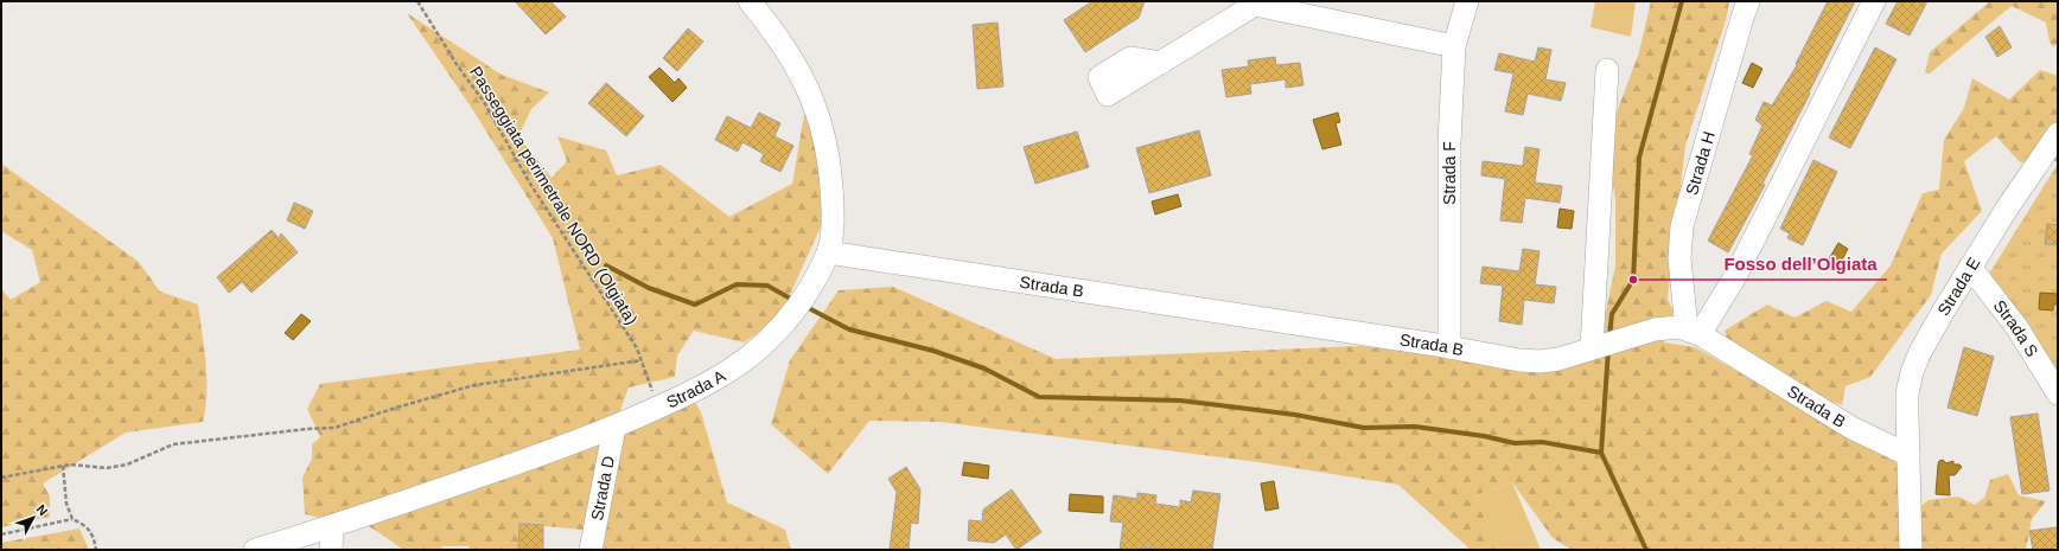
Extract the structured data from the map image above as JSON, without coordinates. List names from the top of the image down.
{
  "streets": {
    "street": [
      "Strada H",
      "Strada F",
      "Strada E",
      "Strada B",
      "Strada S",
      "Strada A",
      "Strada D"
    ],
    "path": ["Passeggiata perimetrale NORD (Olgiata)"]
  },
  "crossings": [
    ["Strada H", "Strada B"],
    ["Strada F", "Strada B"],
    ["Passeggiata perimetrale NORD (Olgiata)", "Strada A"],
    ["Strada E", "Strada B"],
    ["Strada E", "Strada S"],
    ["Strada B", "Strada A"],
    ["Strada A", "Strada D"]
  ],
  "places": ["Fosso dell’Olgiata"],
  "north": "top right"
}
